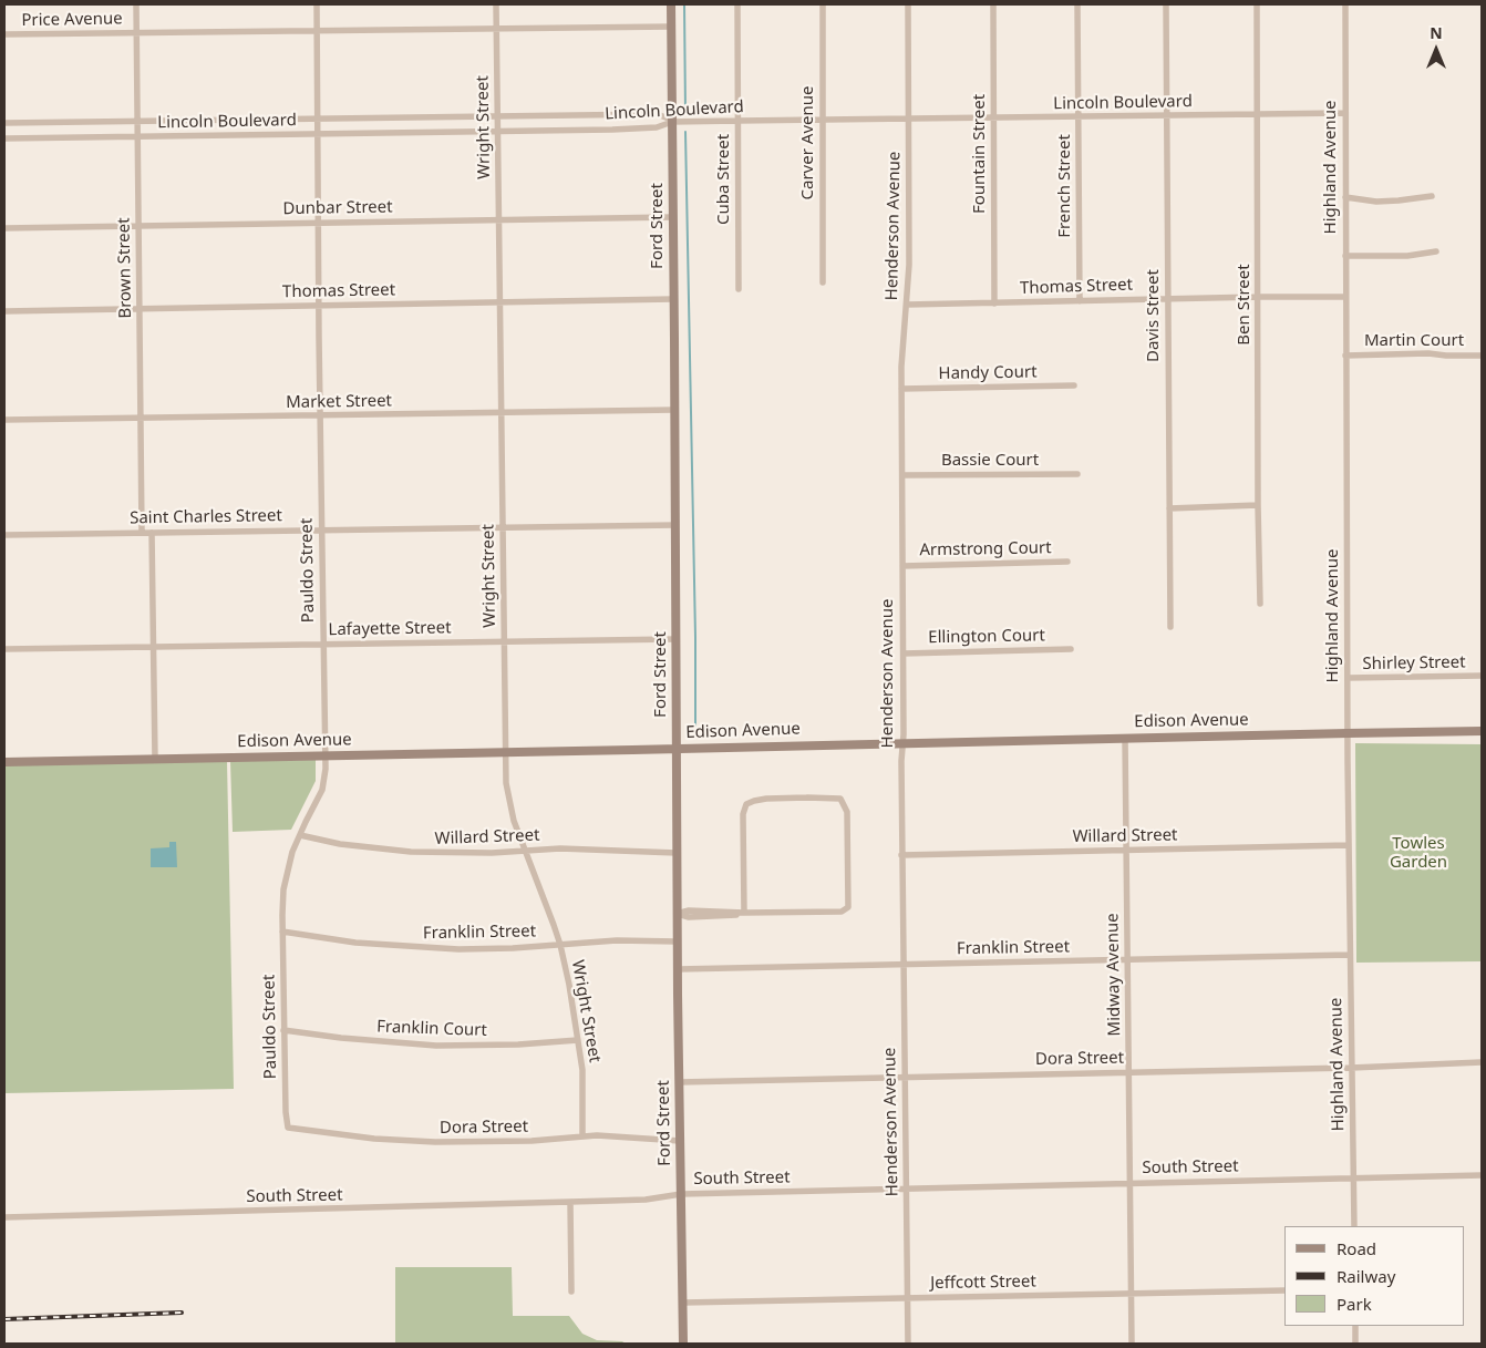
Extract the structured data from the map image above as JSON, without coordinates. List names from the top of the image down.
{
  "streets": {
    "street": [
      "Price Avenue",
      "Lincoln Boulevard",
      "Wright Street",
      "Carver Avenue",
      "Fountain Street",
      "Highland Avenue",
      "Cuba Street",
      "French Street",
      "Dunbar Street",
      "Ford Street",
      "Henderson Avenue",
      "Brown Street",
      "Thomas Street",
      "Ben Street",
      "Davis Street",
      "Martin Court",
      "Handy Court",
      "Market Street",
      "Bassie Court",
      "Saint Charles Street",
      "Armstrong Court",
      "Pauldo Street",
      "Lafayette Street",
      "Ellington Court",
      "Shirley Street",
      "Edison Avenue",
      "Willard Street",
      "Franklin Street",
      "Midway Avenue",
      "Franklin Court",
      "Dora Street",
      "South Street",
      "Jeffcott Street"
    ]
  },
  "crossings": [
    ["Price Avenue", "Wright Street"],
    ["Price Avenue", "Ford Street"],
    ["Price Avenue", "Brown Street"],
    ["Price Avenue", "Pauldo Street"],
    ["Lincoln Boulevard", "Wright Street"],
    ["Lincoln Boulevard", "Carver Avenue"],
    ["Lincoln Boulevard", "Fountain Street"],
    ["Lincoln Boulevard", "Highland Avenue"],
    ["Lincoln Boulevard", "Cuba Street"],
    ["Lincoln Boulevard", "French Street"],
    ["Lincoln Boulevard", "Ford Street"],
    ["Lincoln Boulevard", "Henderson Avenue"],
    ["Lincoln Boulevard", "Brown Street"],
    ["Lincoln Boulevard", "Ben Street"],
    ["Lincoln Boulevard", "Davis Street"],
    ["Lincoln Boulevard", "Pauldo Street"],
    ["Wright Street", "Dunbar Street"],
    ["Wright Street", "Thomas Street"],
    ["Wright Street", "Market Street"],
    ["Wright Street", "Saint Charles Street"],
    ["Wright Street", "Lafayette Street"],
    ["Wright Street", "Edison Avenue"],
    ["Wright Street", "Willard Street"],
    ["Wright Street", "Franklin Street"],
    ["Wright Street", "Franklin Court"],
    ["Wright Street", "Dora Street"],
    ["Fountain Street", "Thomas Street"],
    ["Highland Avenue", "Thomas Street"],
    ["Highland Avenue", "Martin Court"],
    ["Highland Avenue", "Shirley Street"],
    ["Highland Avenue", "Edison Avenue"],
    ["Highland Avenue", "Willard Street"],
    ["Highland Avenue", "Franklin Street"],
    ["Highland Avenue", "Dora Street"],
    ["Highland Avenue", "South Street"],
    ["French Street", "Thomas Street"],
    ["Dunbar Street", "Ford Street"],
    ["Dunbar Street", "Brown Street"],
    ["Dunbar Street", "Pauldo Street"],
    ["Ford Street", "Thomas Street"],
    ["Ford Street", "Market Street"],
    ["Ford Street", "Saint Charles Street"],
    ["Ford Street", "Lafayette Street"],
    ["Ford Street", "Edison Avenue"],
    ["Ford Street", "Willard Street"],
    ["Ford Street", "Franklin Street"],
    ["Ford Street", "Dora Street"],
    ["Ford Street", "South Street"],
    ["Ford Street", "Jeffcott Street"],
    ["Henderson Avenue", "Thomas Street"],
    ["Henderson Avenue", "Handy Court"],
    ["Henderson Avenue", "Bassie Court"],
    ["Henderson Avenue", "Armstrong Court"],
    ["Henderson Avenue", "Ellington Court"],
    ["Henderson Avenue", "Edison Avenue"],
    ["Henderson Avenue", "Willard Street"],
    ["Henderson Avenue", "Franklin Street"],
    ["Henderson Avenue", "Dora Street"],
    ["Henderson Avenue", "South Street"],
    ["Henderson Avenue", "Jeffcott Street"],
    ["Brown Street", "Thomas Street"],
    ["Brown Street", "Market Street"],
    ["Brown Street", "Saint Charles Street"],
    ["Thomas Street", "Ben Street"],
    ["Thomas Street", "Davis Street"],
    ["Thomas Street", "Pauldo Street"],
    ["Market Street", "Pauldo Street"],
    ["Saint Charles Street", "Pauldo Street"],
    ["Pauldo Street", "Lafayette Street"],
    ["Pauldo Street", "Edison Avenue"],
    ["Pauldo Street", "Willard Street"],
    ["Pauldo Street", "Franklin Street"],
    ["Pauldo Street", "Franklin Court"],
    ["Pauldo Street", "Dora Street"],
    ["Edison Avenue", "Midway Avenue"],
    ["Willard Street", "Midway Avenue"],
    ["Franklin Street", "Midway Avenue"],
    ["Midway Avenue", "Dora Street"],
    ["Midway Avenue", "South Street"],
    ["Midway Avenue", "Jeffcott Street"]
  ],
  "parks": ["Towles Garden"],
  "legend": ["Road", "Railway", "Park"],
  "north": "top"
}
